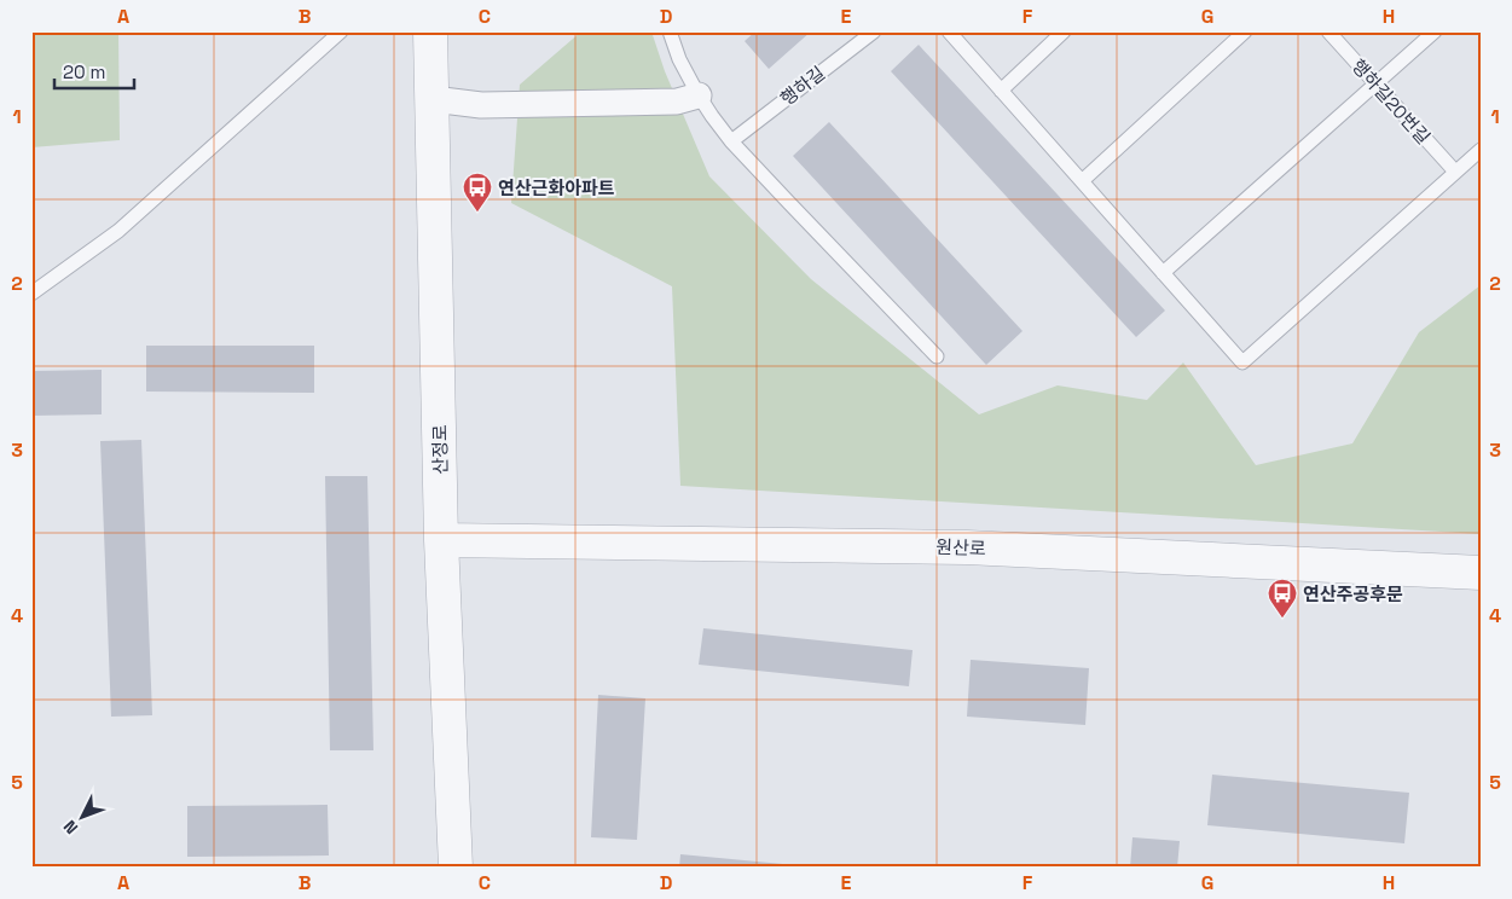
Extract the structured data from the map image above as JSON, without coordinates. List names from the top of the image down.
{
  "streets": {
    "street": ["산정로", "원산로"],
    "lane": ["행하길", "행하길20번길"]
  },
  "crossings": [
    ["산정로", "원산로"]
  ],
  "places": {
    "bus stop": ["연산근화아파트", "연산주공후문"]
  },
  "scale_bar": "20 m",
  "north": "bottom left",
  "grid": {
    "columns": [
      "A",
      "B",
      "C",
      "D",
      "E",
      "F",
      "G",
      "H"
    ],
    "rows": [
      "1",
      "2",
      "3",
      "4",
      "5"
    ]
  }
}
